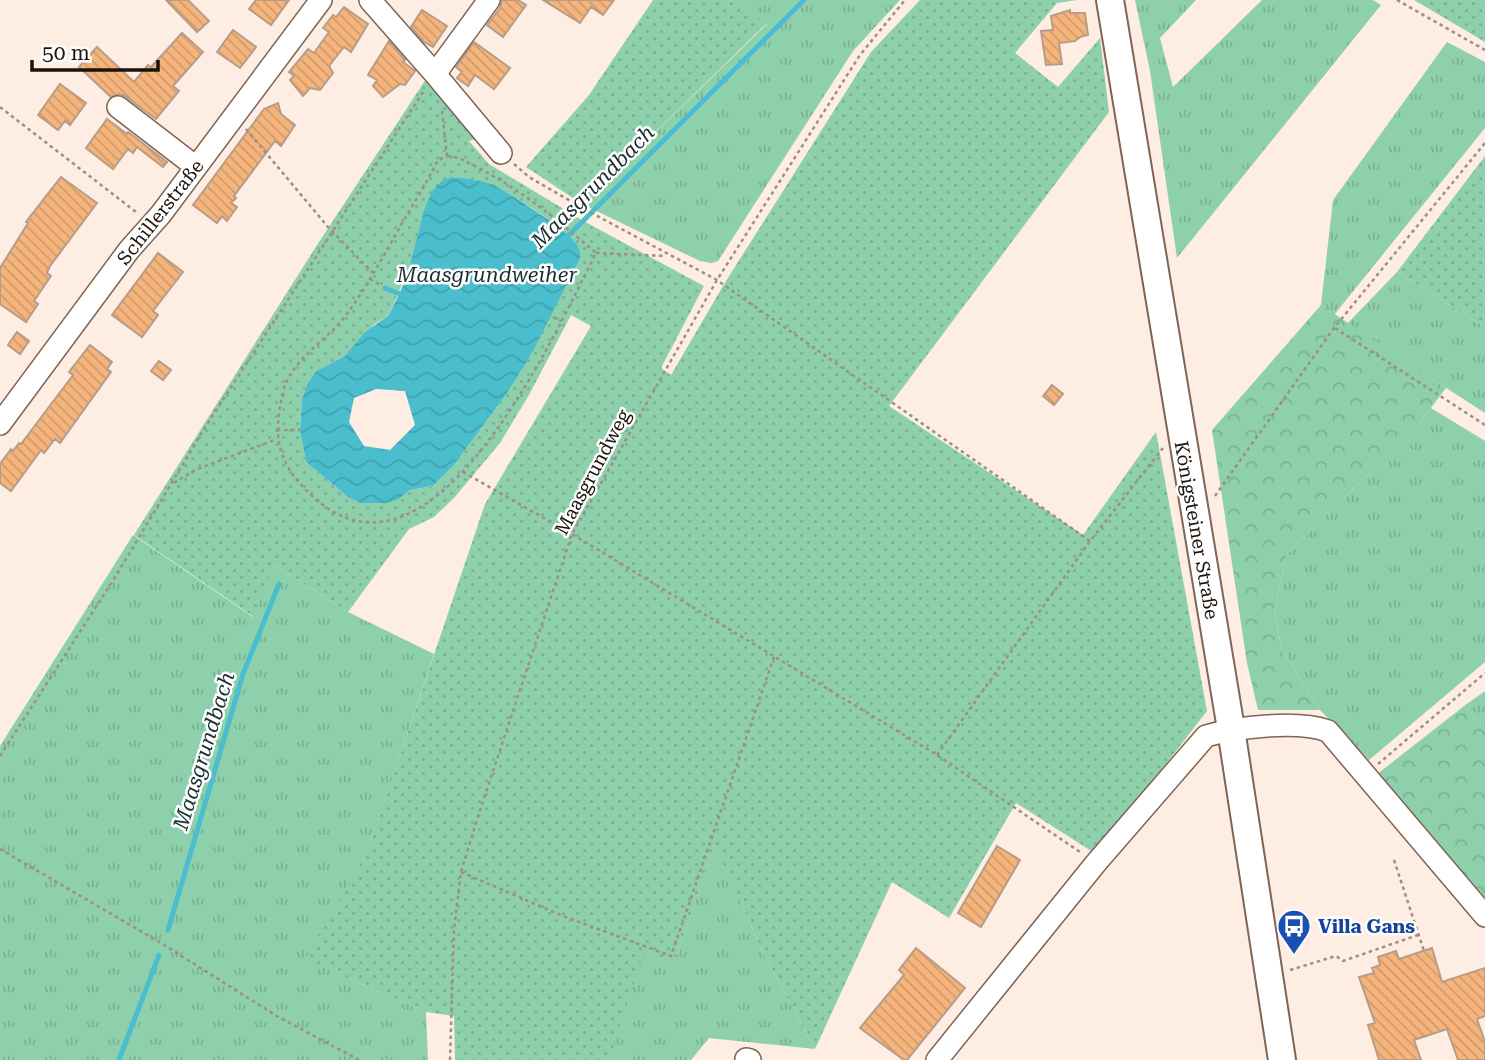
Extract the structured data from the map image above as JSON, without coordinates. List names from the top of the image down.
{
  "streets": {
    "main road": ["Königsteiner Straße"],
    "street": ["Schillerstraße"],
    "path": ["Maasgrundweg"]
  },
  "water": ["Maasgrundbach", "Maasgrundweiher"],
  "places": {
    "bus stop": ["Villa Gans"]
  },
  "scale_bar": "50 m"
}
